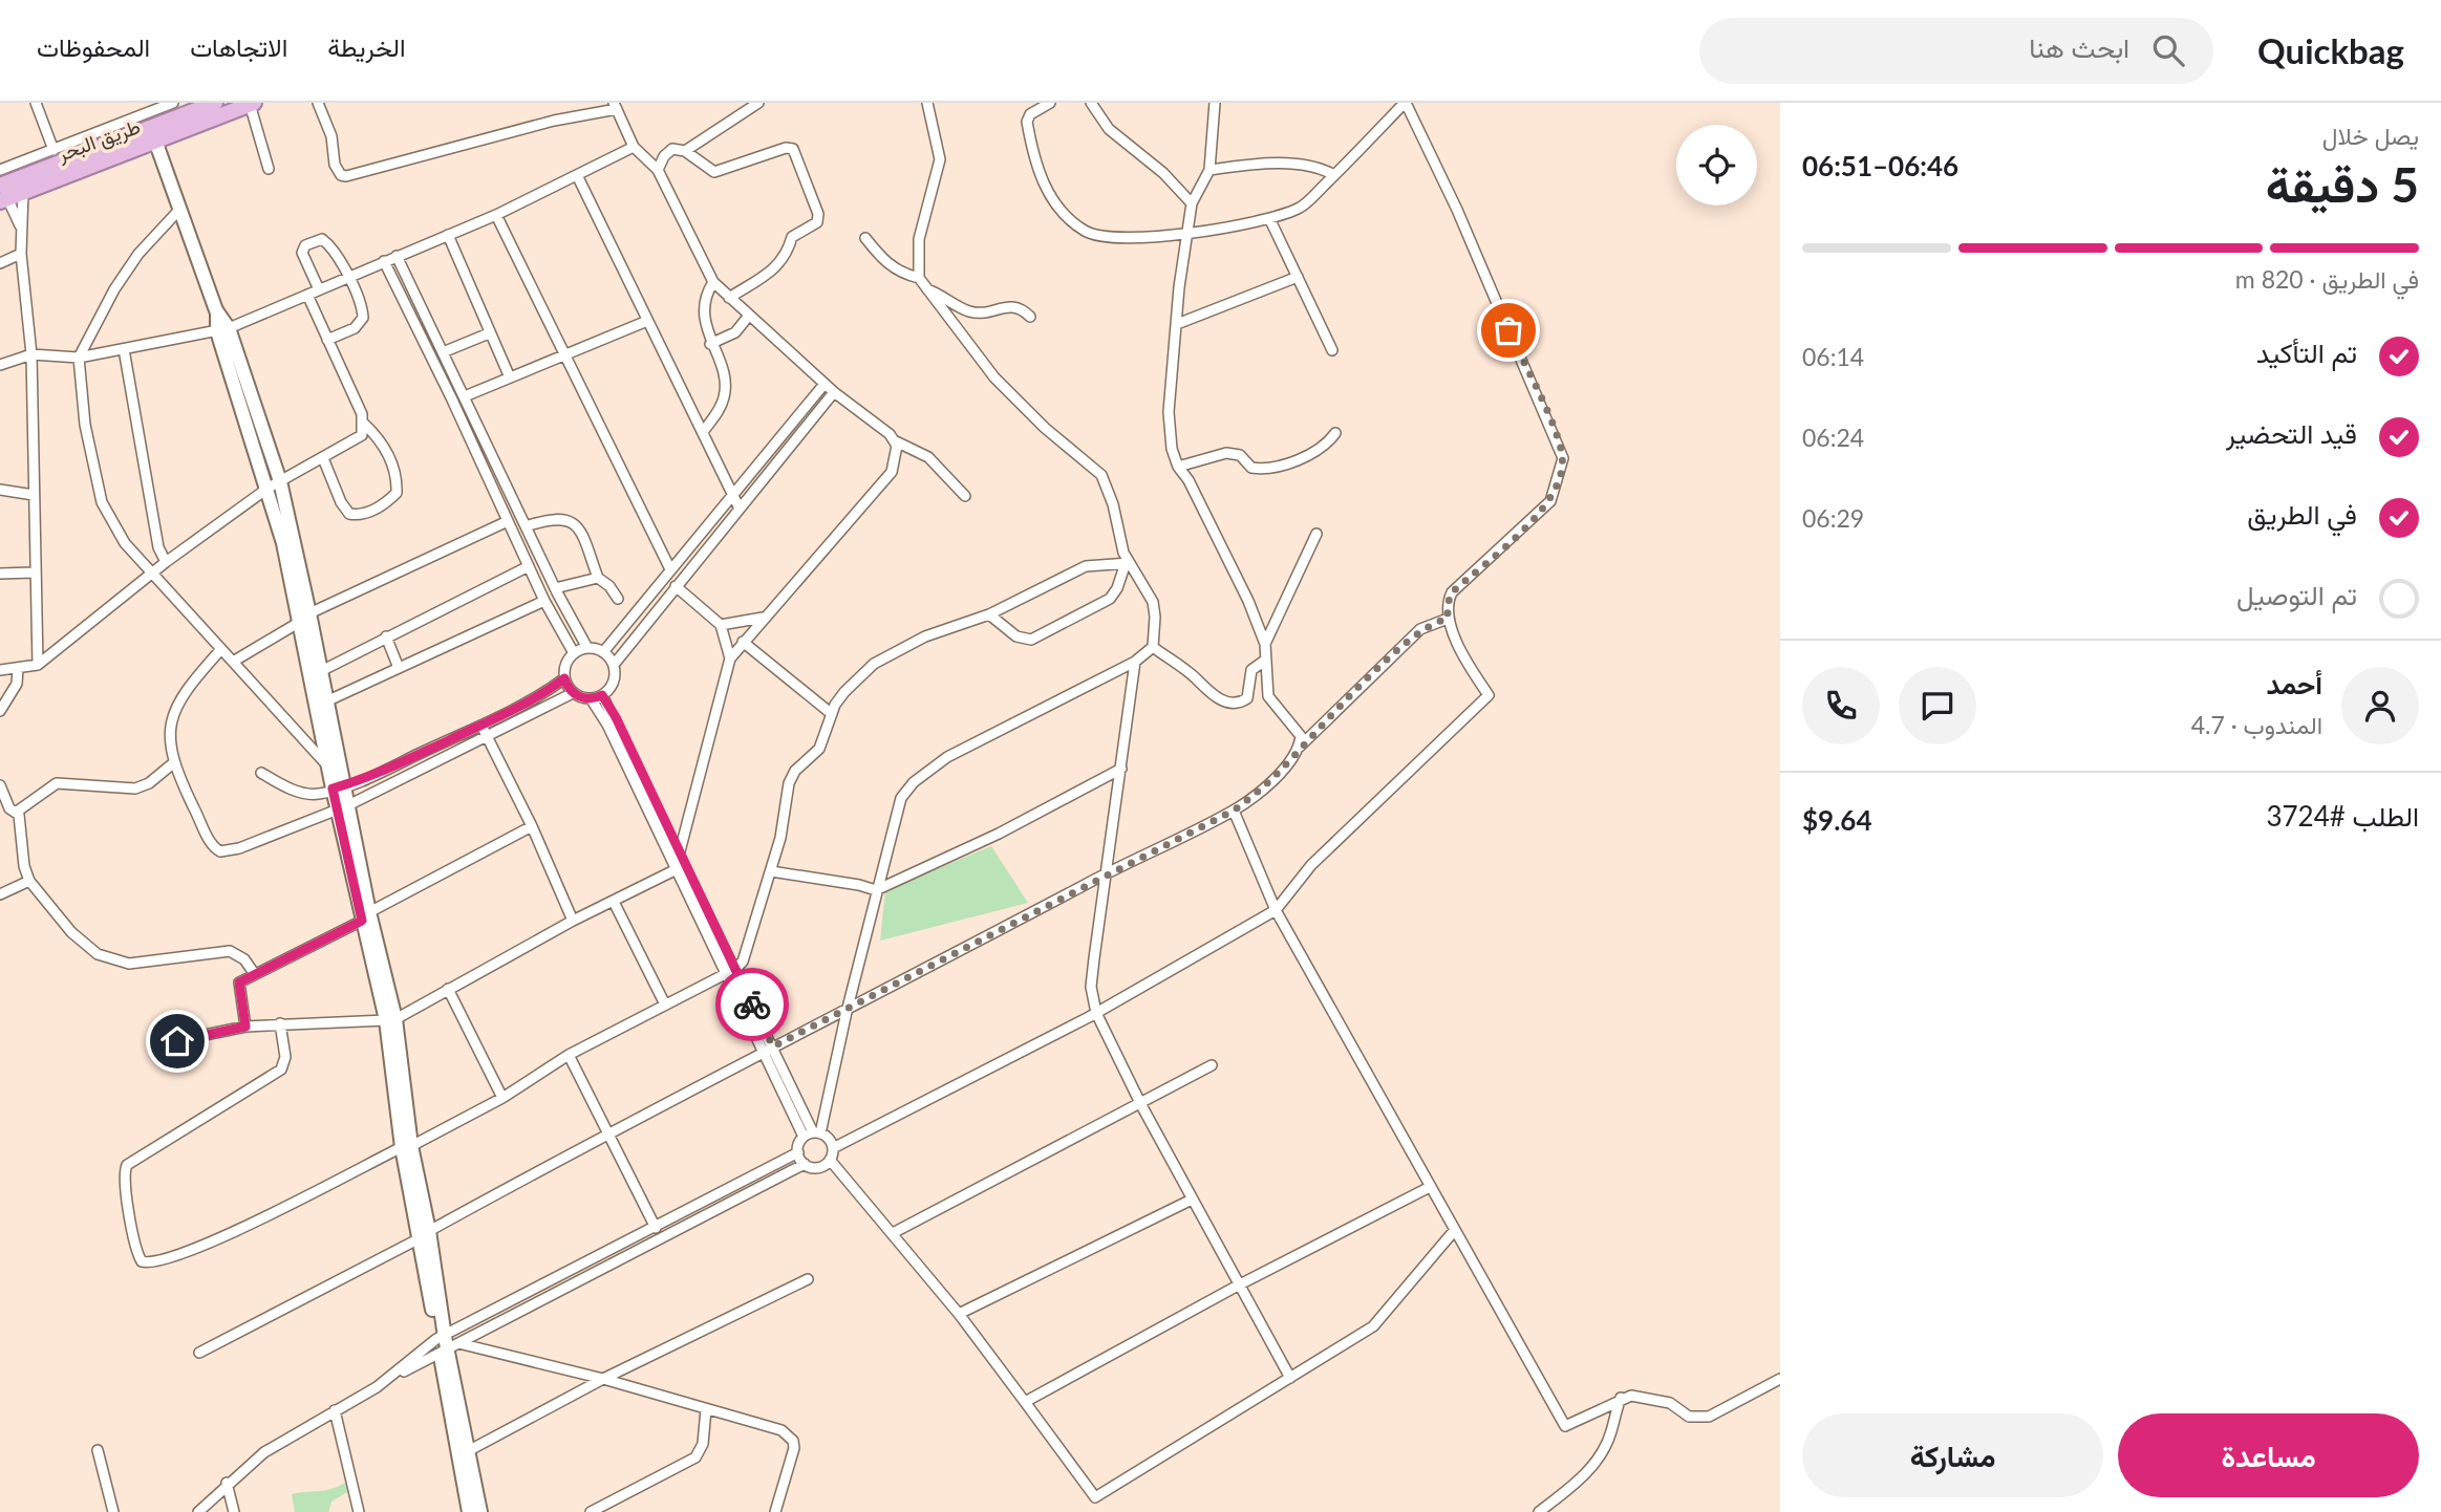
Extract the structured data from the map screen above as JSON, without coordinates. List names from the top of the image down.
{
  "streets": {
    "highway": ["طريق البحر"]
  },
  "page": {
    "header": "Quickbag",
    "search": "ابحث هنا",
    "nav": ["الخريطة", "الاتجاهات", "المحفوظات"],
    "heading": ["5 دقيقة", "يصل خلال", "06:46–06:51"],
    "panel": [
      "أحمد",
      "المندوب · 4.7",
      "الطلب #3724",
      "$9.64"
    ],
    "bar": "في الطريق · 820 m",
    "list": [
      ["تم التأكيد", "06:14"],
      ["قيد التحضير", "06:24"],
      ["في الطريق", "06:29"],
      "تم التوصيل"
    ],
    "buttons": ["مساعدة", "مشاركة"]
  }
}
